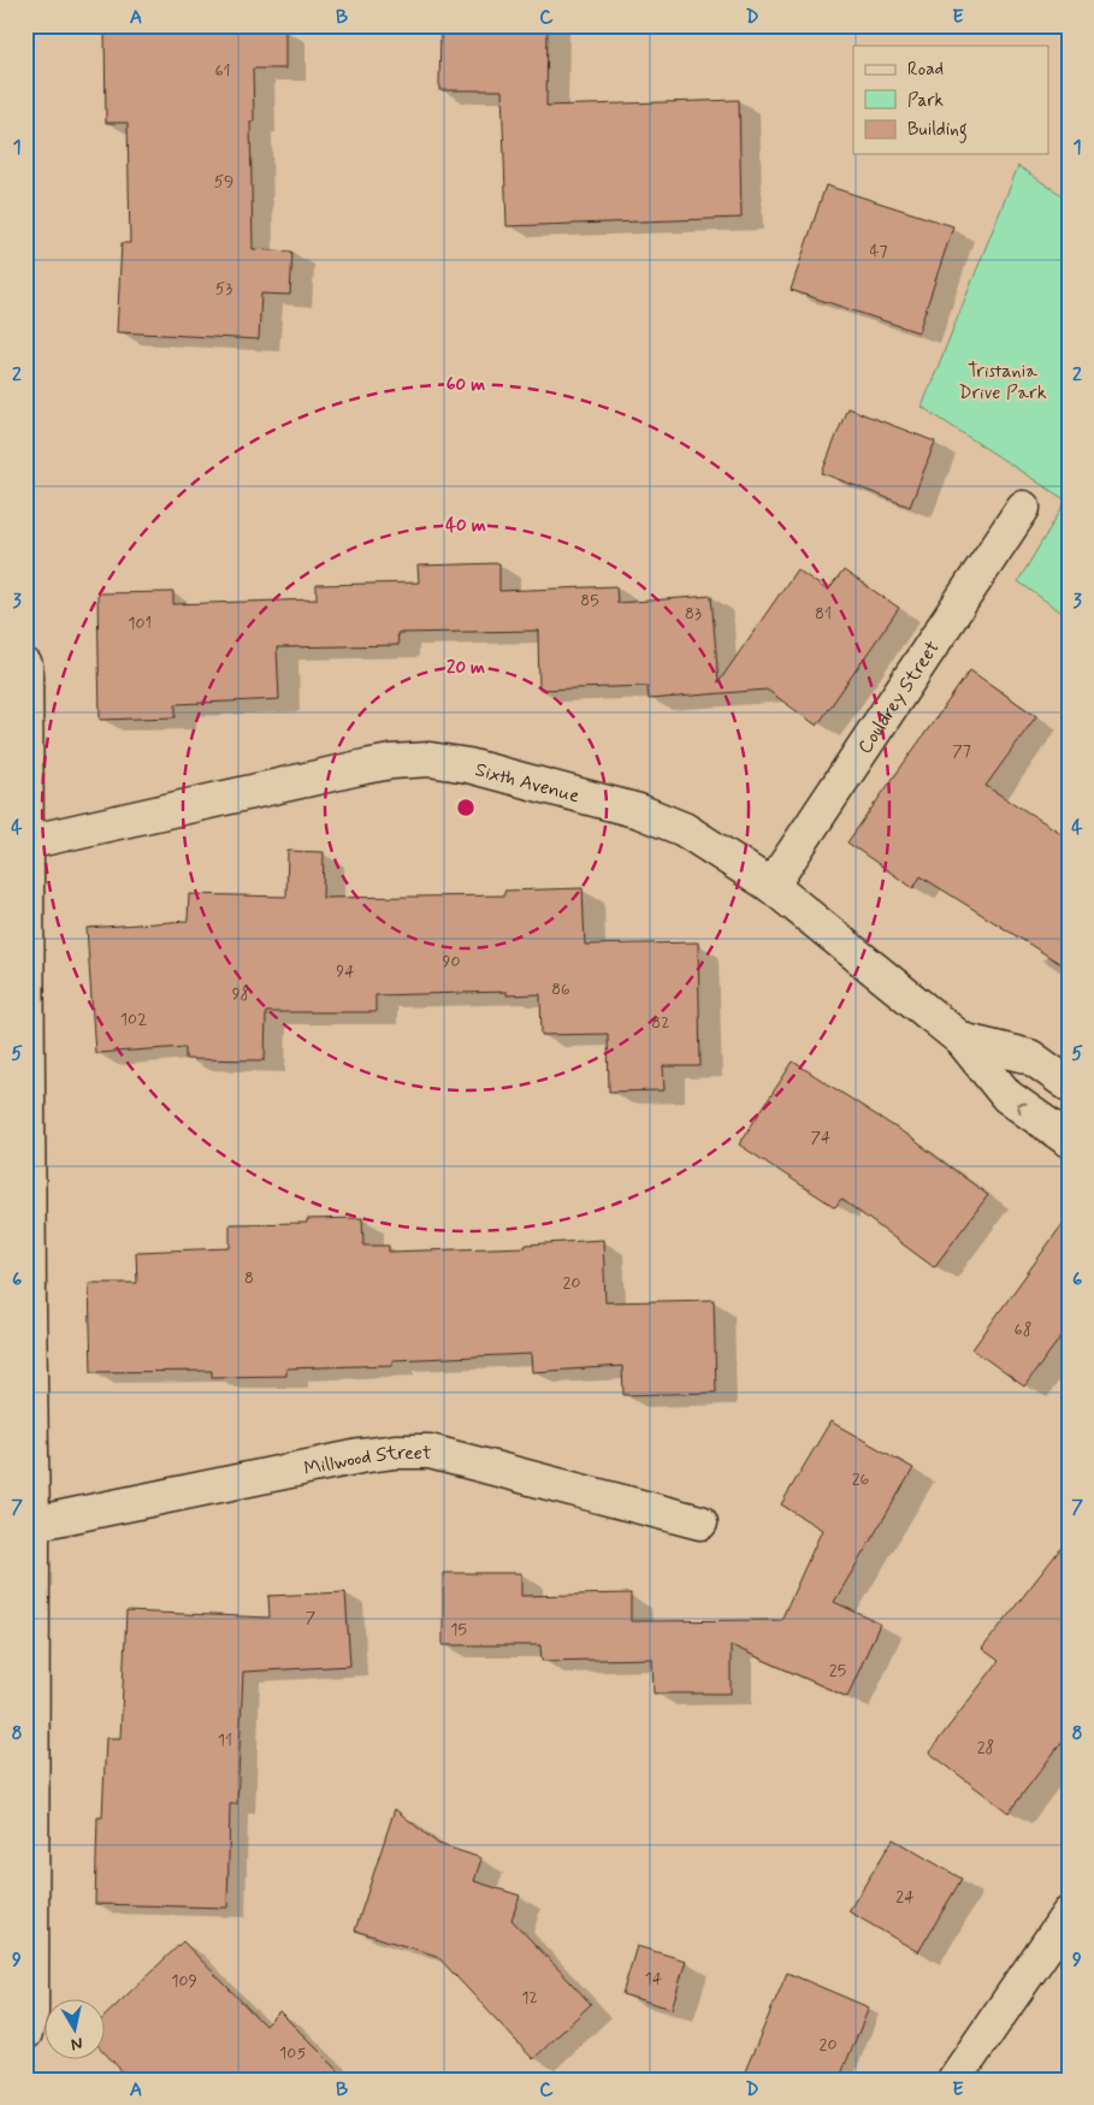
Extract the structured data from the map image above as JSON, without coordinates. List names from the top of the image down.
{
  "streets": {
    "street": ["Couldrey Street", "Sixth Avenue", "Millwood Street"]
  },
  "crossings": [
    ["Couldrey Street", "Sixth Avenue"]
  ],
  "parks": ["Tristania Drive Park"],
  "house_numbers": [
    "61",
    "59",
    "47",
    "53",
    "85",
    "83",
    "81",
    "101",
    "77",
    "90",
    "94",
    "86",
    "98",
    "102",
    "82",
    "74",
    "8",
    "20",
    "68",
    "26",
    "7",
    "15",
    "25",
    "11",
    "28",
    "24",
    "14",
    "109",
    "12",
    "20",
    "105"
  ],
  "legend": ["Road", "Park", "Building"],
  "north": "bottom",
  "grid": {
    "columns": [
      "A",
      "B",
      "C",
      "D",
      "E"
    ],
    "rows": [
      "1",
      "2",
      "3",
      "4",
      "5",
      "6",
      "7",
      "8",
      "9"
    ]
  },
  "rings": ["60 m", "40 m", "20 m"]
}
